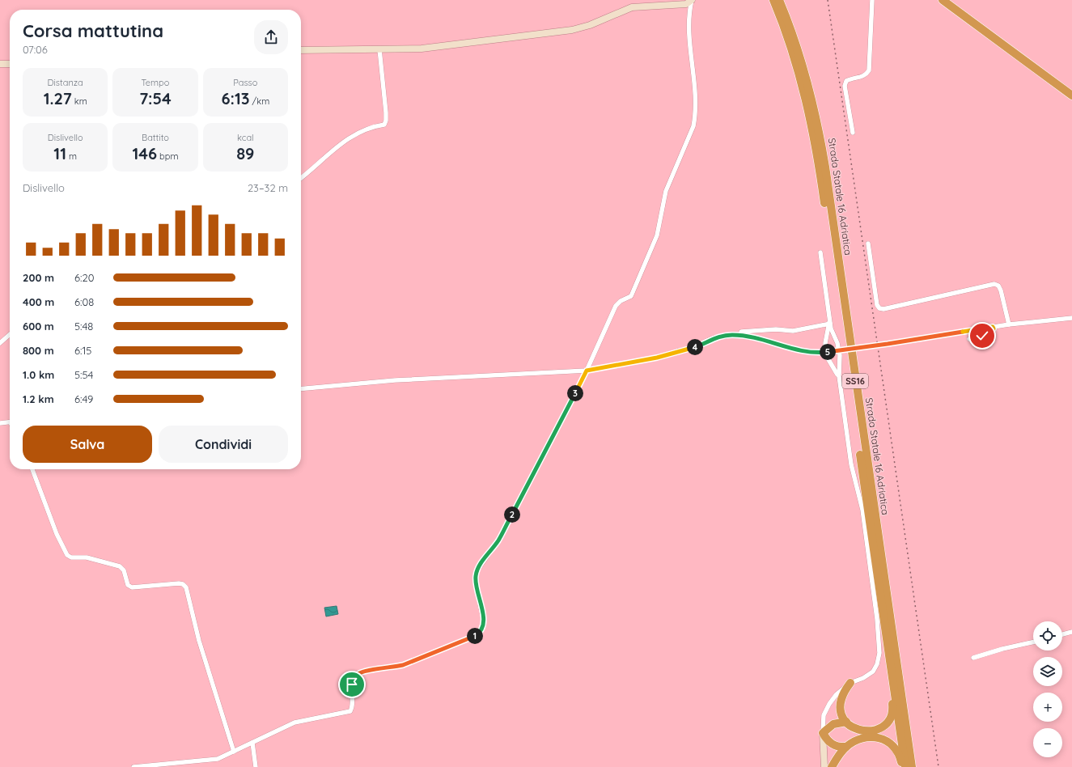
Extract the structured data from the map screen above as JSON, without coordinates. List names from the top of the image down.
{
  "streets": {
    "highway": ["Strada Statale 16 Adriatica", "SS16"]
  },
  "page": {
    "heading": ["Corsa mattutina", "07:06"],
    "stats": [
      ["Distanza", "1.27 km"],
      ["Tempo", "7:54"],
      ["Passo", "6:13 /km"],
      ["Dislivello", "11 m"],
      ["Battito", "146 bpm"],
      ["kcal", "89"]
    ],
    "chart": ["Dislivello", "23–32 m"],
    "list": [
      {
        "name": "200 m",
        "note": "6:20"
      },
      {
        "name": "400 m",
        "note": "6:08"
      },
      {
        "name": "600 m",
        "note": "5:48"
      },
      {
        "name": "800 m",
        "note": "6:15"
      },
      {
        "name": "1.0 km",
        "note": "5:54"
      },
      {
        "name": "1.2 km",
        "note": "6:49"
      }
    ],
    "pins": [
      "4",
      "5",
      "3",
      "2",
      "1"
    ],
    "buttons": ["Salva", "Condividi"],
    "map_buttons": ["+", "−"]
  }
}
